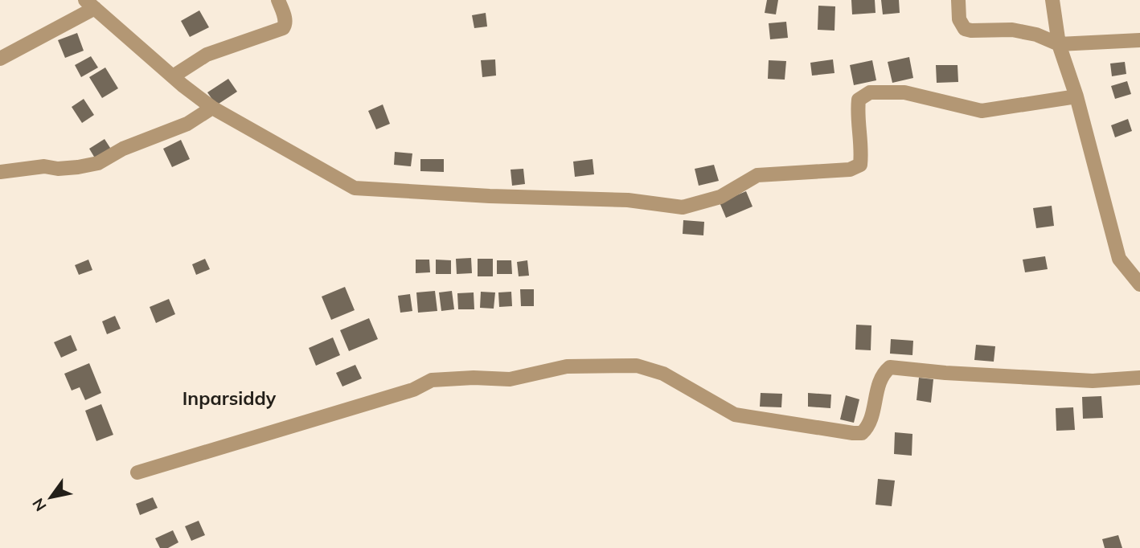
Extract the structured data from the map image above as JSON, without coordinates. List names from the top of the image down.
{
  "districts": ["Inparsiddy"],
  "north": "bottom left"
}
